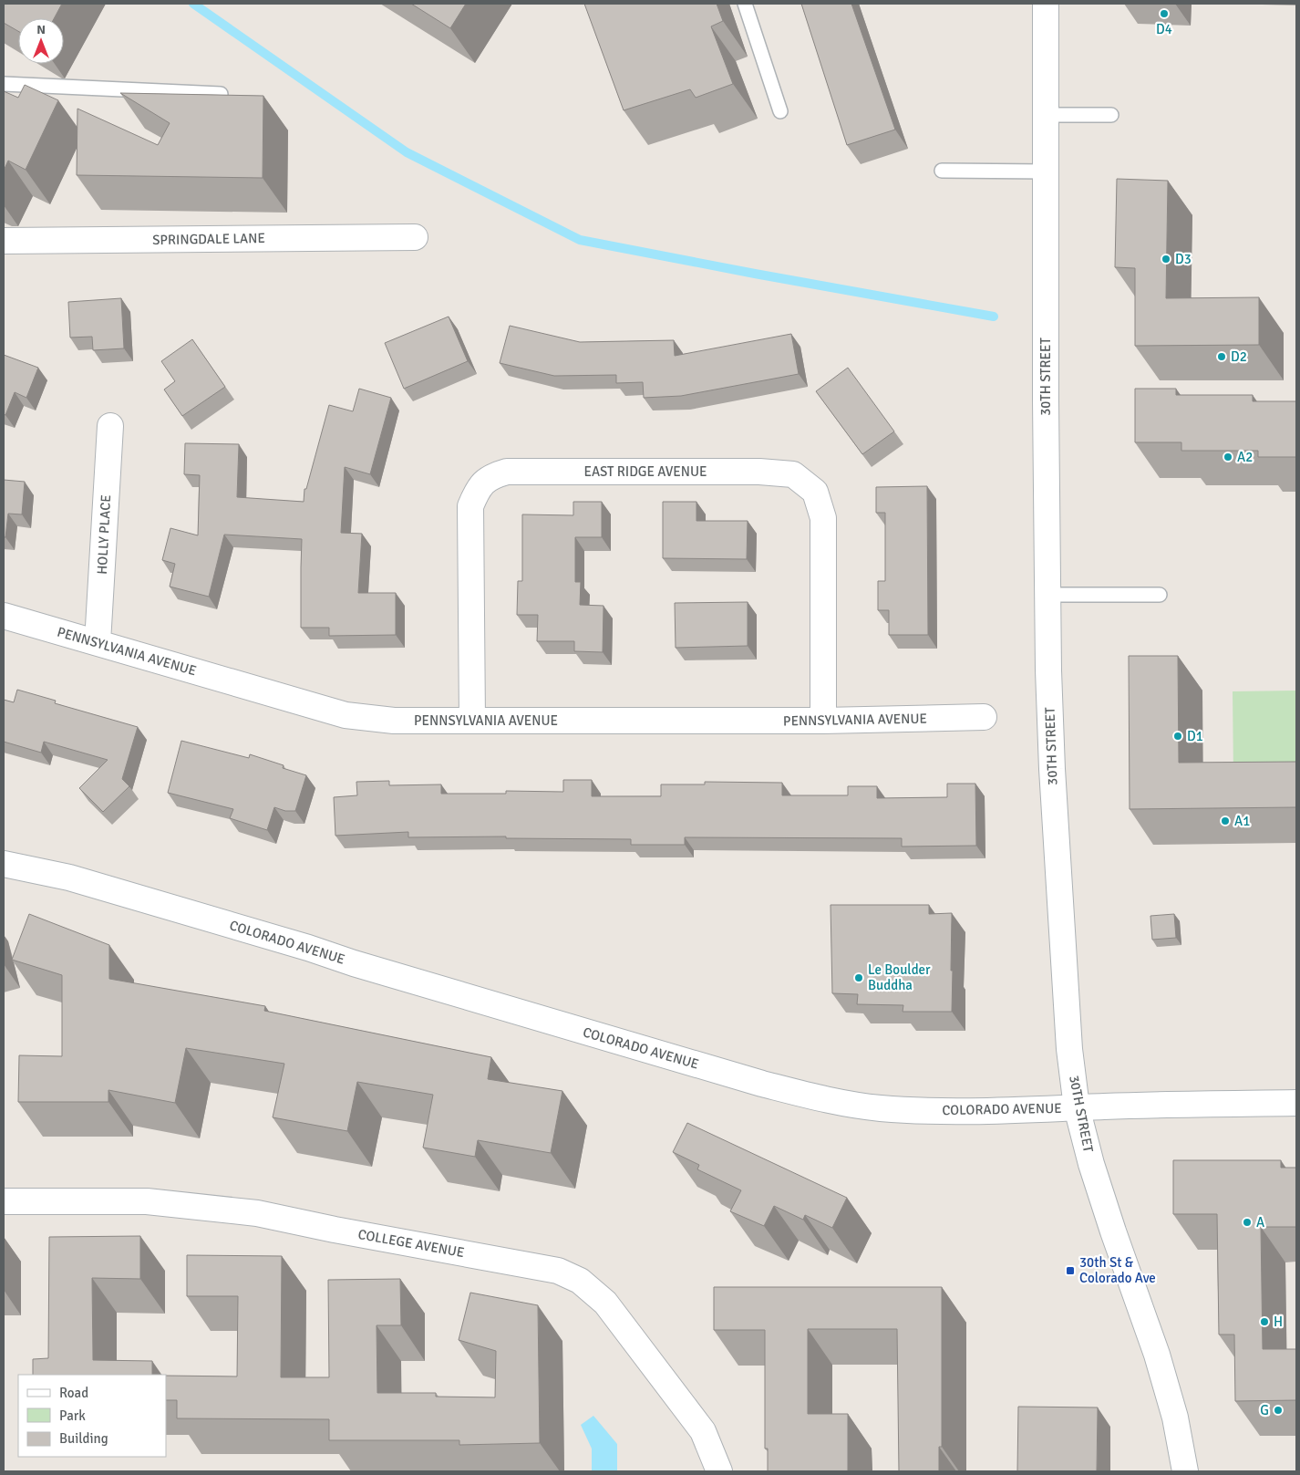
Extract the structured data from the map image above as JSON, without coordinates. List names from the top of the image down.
{
  "streets": {
    "street": [
      "SPRINGDALE LANE",
      "30TH STREET",
      "EAST RIDGE AVENUE",
      "HOLLY PLACE",
      "PENNSYLVANIA AVENUE",
      "COLORADO AVENUE",
      "COLLEGE AVENUE"
    ]
  },
  "crossings": [
    ["30TH STREET", "COLORADO AVENUE"],
    ["EAST RIDGE AVENUE", "PENNSYLVANIA AVENUE"],
    ["HOLLY PLACE", "PENNSYLVANIA AVENUE"]
  ],
  "places": {
    "other": [
      "D4",
      "D3",
      "D2",
      "A2",
      "D1",
      "A1",
      "Le Boulder Buddha",
      "A",
      "H",
      "G"
    ],
    "transit": ["30th St & Colorado Ave"]
  },
  "legend": ["Road", "Park", "Building"],
  "north": "top"
}
